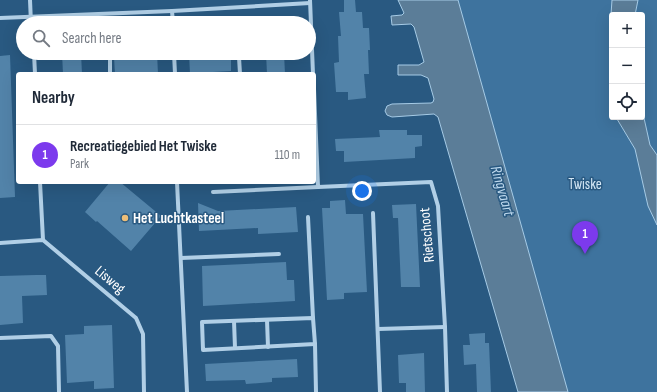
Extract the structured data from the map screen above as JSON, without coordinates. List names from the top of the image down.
{
  "streets": {
    "street": ["Rietschoot", "Lisweg"]
  },
  "water": ["Ringvaart"],
  "parks": ["Twiske"],
  "places": ["Het Luchtkasteel"],
  "page": {
    "map_buttons": ["+", "−"],
    "search": "Search here",
    "heading": "Nearby",
    "list": [
      {
        "mark": "1",
        "name": "Recreatiegebied Het Twiske",
        "note": "Park",
        "value": "110 m"
      }
    ],
    "pins": "1"
  }
}
